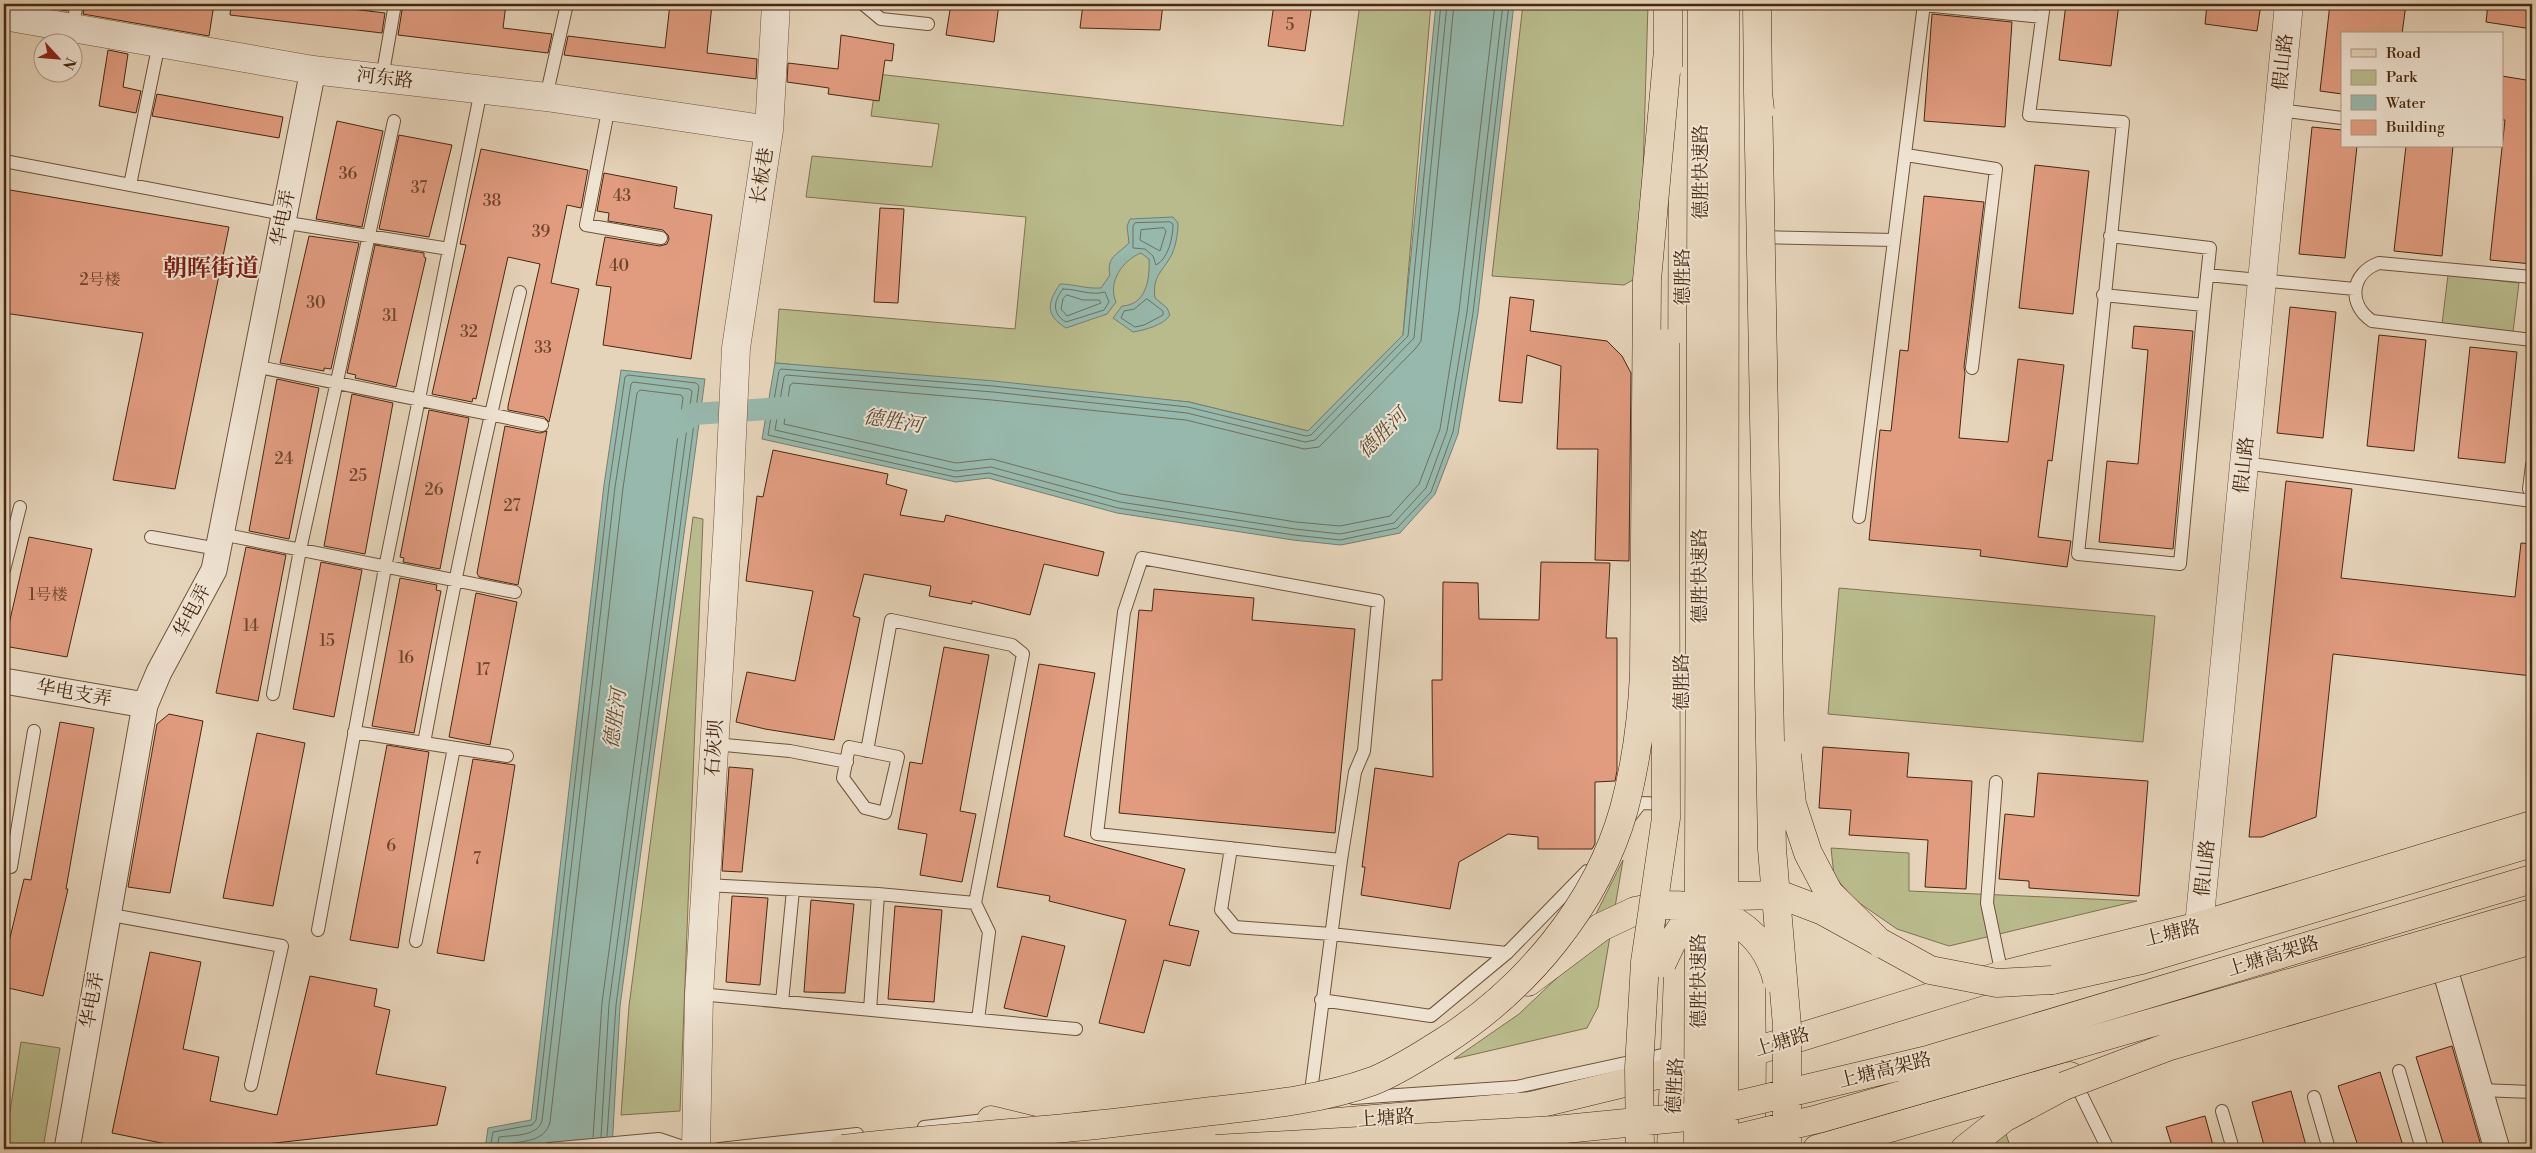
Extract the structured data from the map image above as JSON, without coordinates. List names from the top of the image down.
{
  "streets": {
    "main road": [
      "德胜快速路",
      "德胜路",
      "上塘路",
      "上塘高架路"
    ],
    "street": [
      "假山路",
      "河东路",
      "长板巷",
      "华电弄",
      "华电支弄",
      "石灰坝"
    ]
  },
  "crossings": [
    ["假山路", "上塘路"],
    ["河东路", "长板巷"],
    ["河东路", "华电弄"],
    ["长板巷", "石灰坝"],
    ["华电弄", "华电支弄"],
    ["德胜路", "上塘路"]
  ],
  "districts": ["朝晖街道"],
  "water": ["德胜河"],
  "house_numbers": [
    "5",
    "36",
    "37",
    "43",
    "38",
    "39",
    "40",
    "2号楼",
    "30",
    "31",
    "32",
    "33",
    "24",
    "25",
    "26",
    "27",
    "1号楼",
    "14",
    "15",
    "16",
    "17",
    "6",
    "7"
  ],
  "legend": [
    "Road",
    "Park",
    "Water",
    "Building"
  ],
  "north": "bottom right"
}
